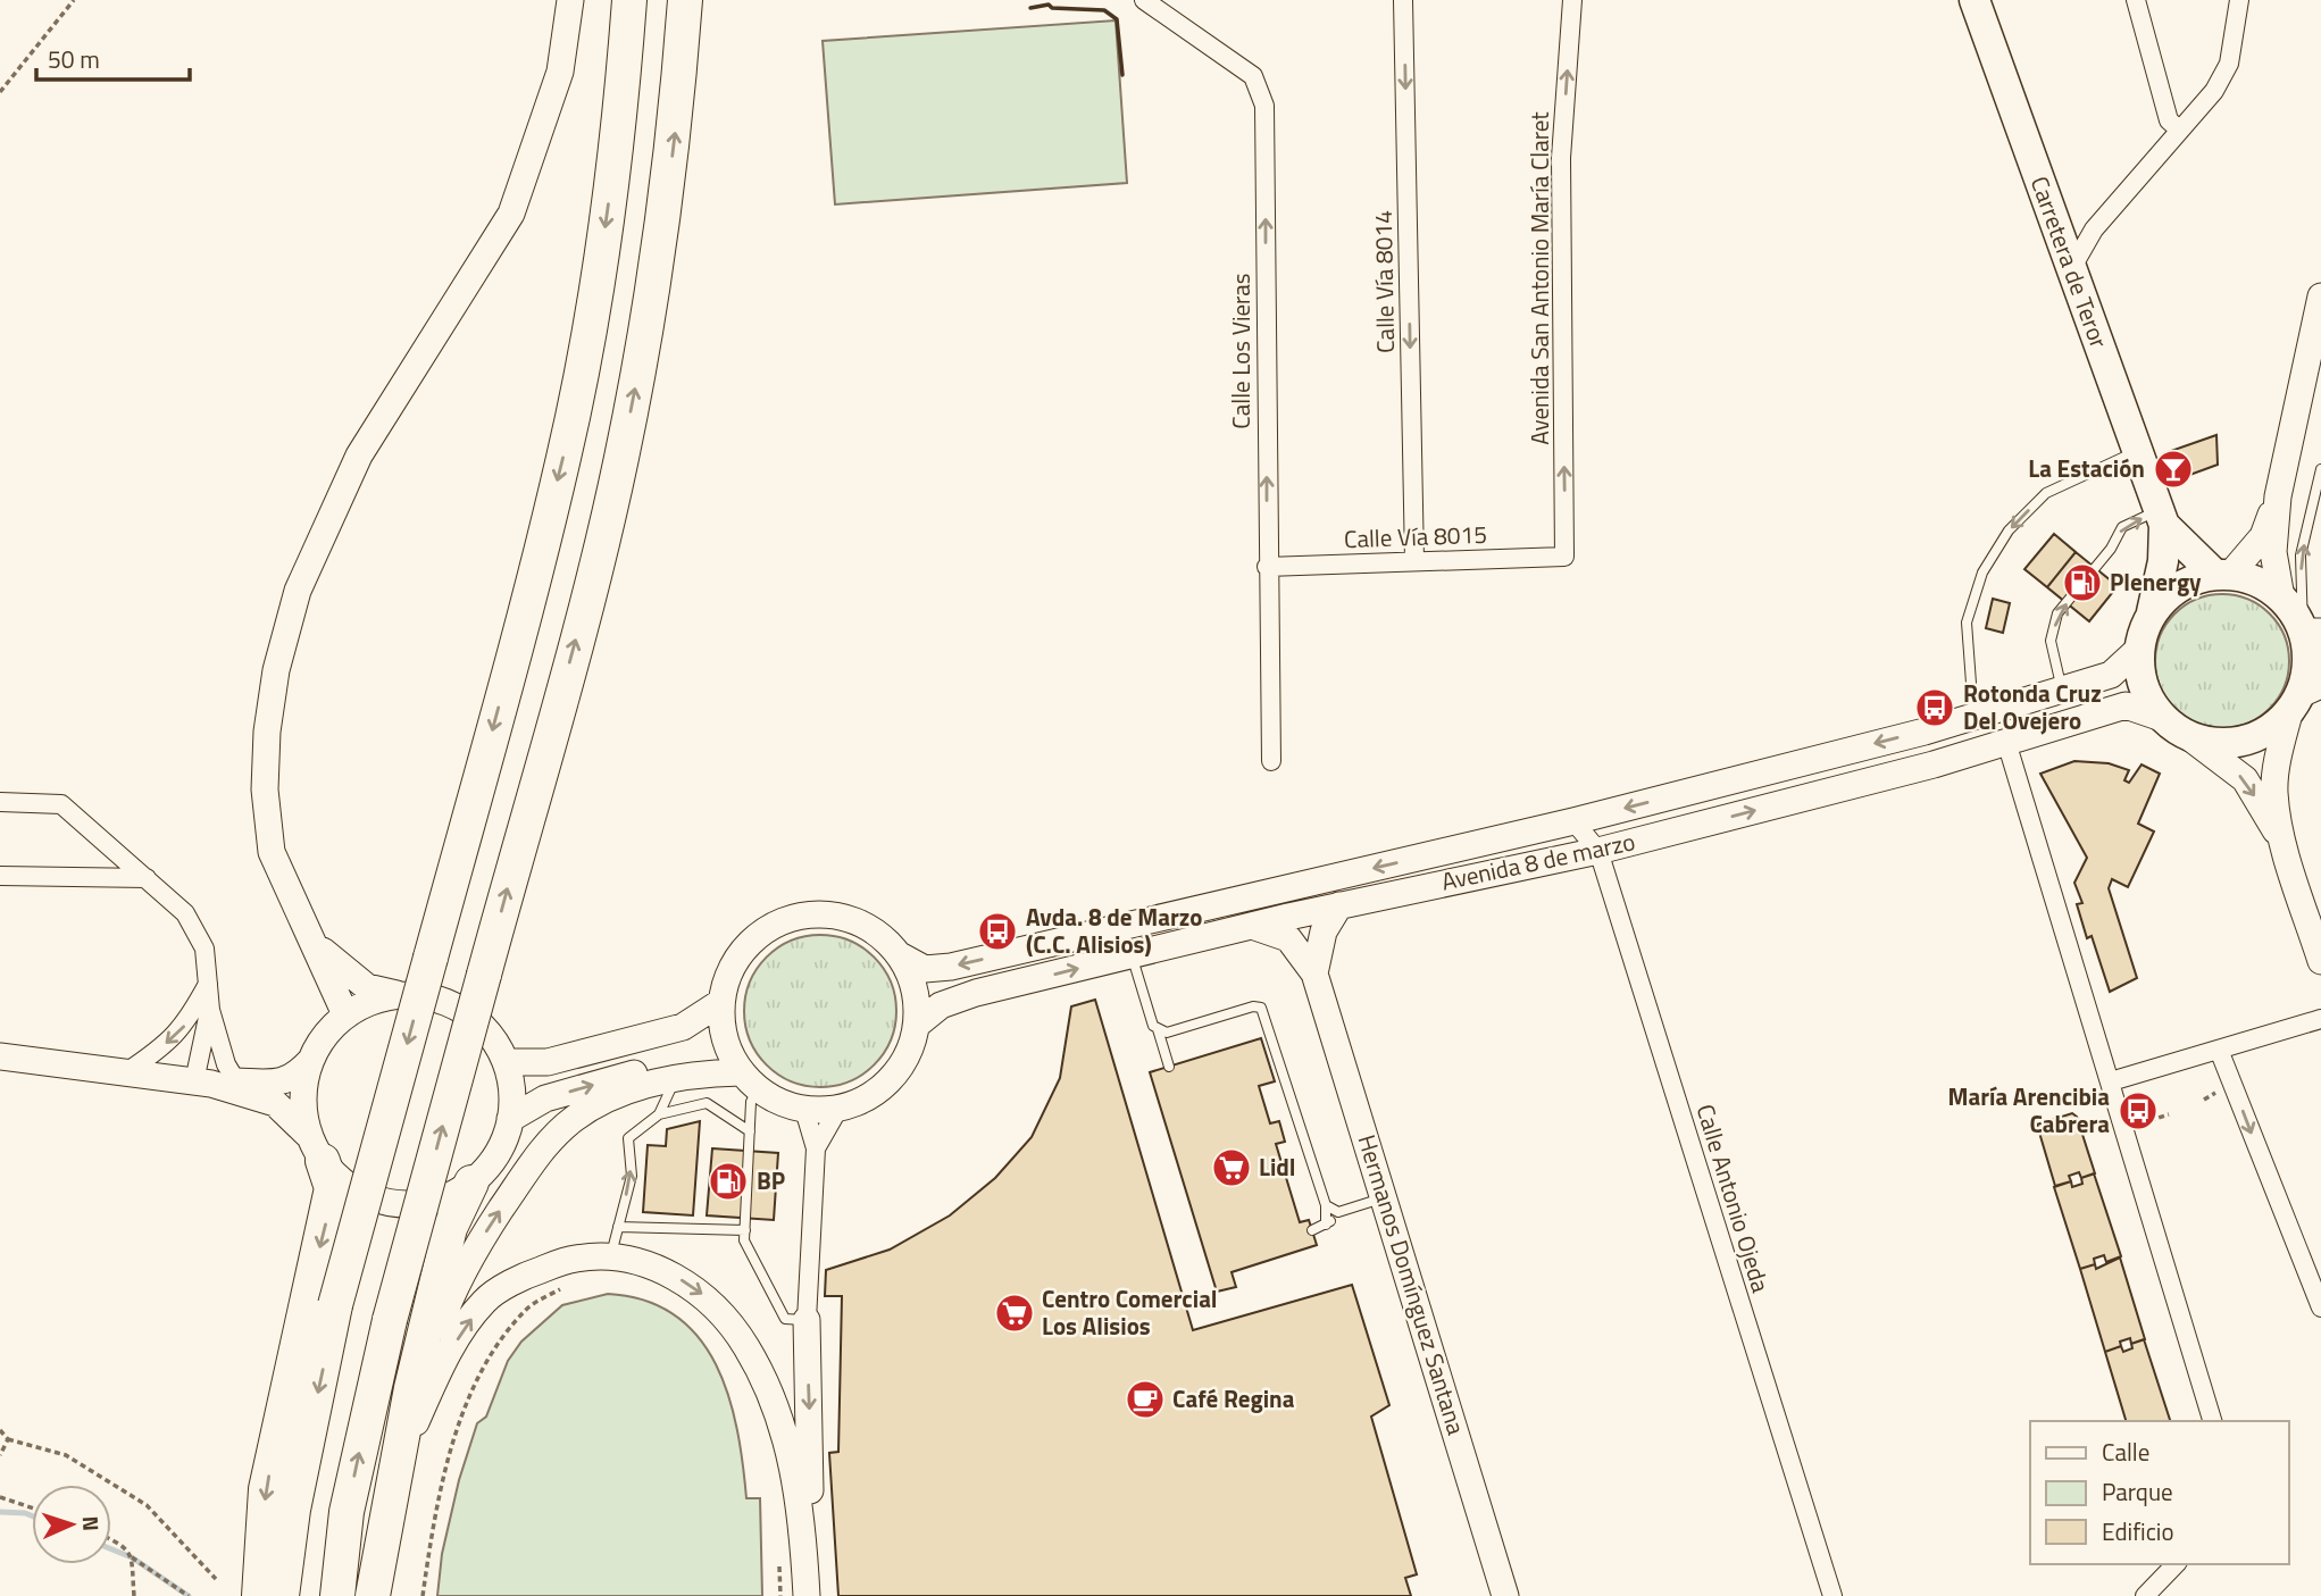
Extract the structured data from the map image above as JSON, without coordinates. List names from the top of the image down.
{
  "streets": {
    "main road": ["Carretera de Teror"],
    "street": [
      "Avenida San Antonio María Claret",
      "Calle Vía 8014",
      "Calle Los Vieras",
      "Calle Vía 8015",
      "Avenida 8 de marzo",
      "Calle Antonio Ojeda",
      "Hermanos Domínguez Santana"
    ]
  },
  "crossings": [
    ["Carretera de Teror", "Avenida 8 de marzo"],
    ["Avenida San Antonio María Claret", "Calle Vía 8015"],
    ["Calle Vía 8014", "Calle Vía 8015"],
    ["Calle Los Vieras", "Calle Vía 8015"],
    ["Avenida 8 de marzo", "Calle Antonio Ojeda"],
    ["Avenida 8 de marzo", "Hermanos Domínguez Santana"]
  ],
  "one_way": ["Avenida San Antonio María Claret", "Calle Vía 8014", "Calle Los Vieras"],
  "places": {
    "bar": ["La Estación"],
    "fuel station": ["Plenergy", "BP"],
    "bus stop": ["Rotonda Cruz Del Ovejero", "Avda. 8 de Marzo (C.C. Alisios)", "María Arencibia Cabrera"],
    "supermarket": ["Lidl", "Centro Comercial Los Alisios"],
    "cafe": ["Café Regina"]
  },
  "legend": ["Calle", "Parque", "Edificio"],
  "scale_bar": "50 m",
  "north": "right"
}
